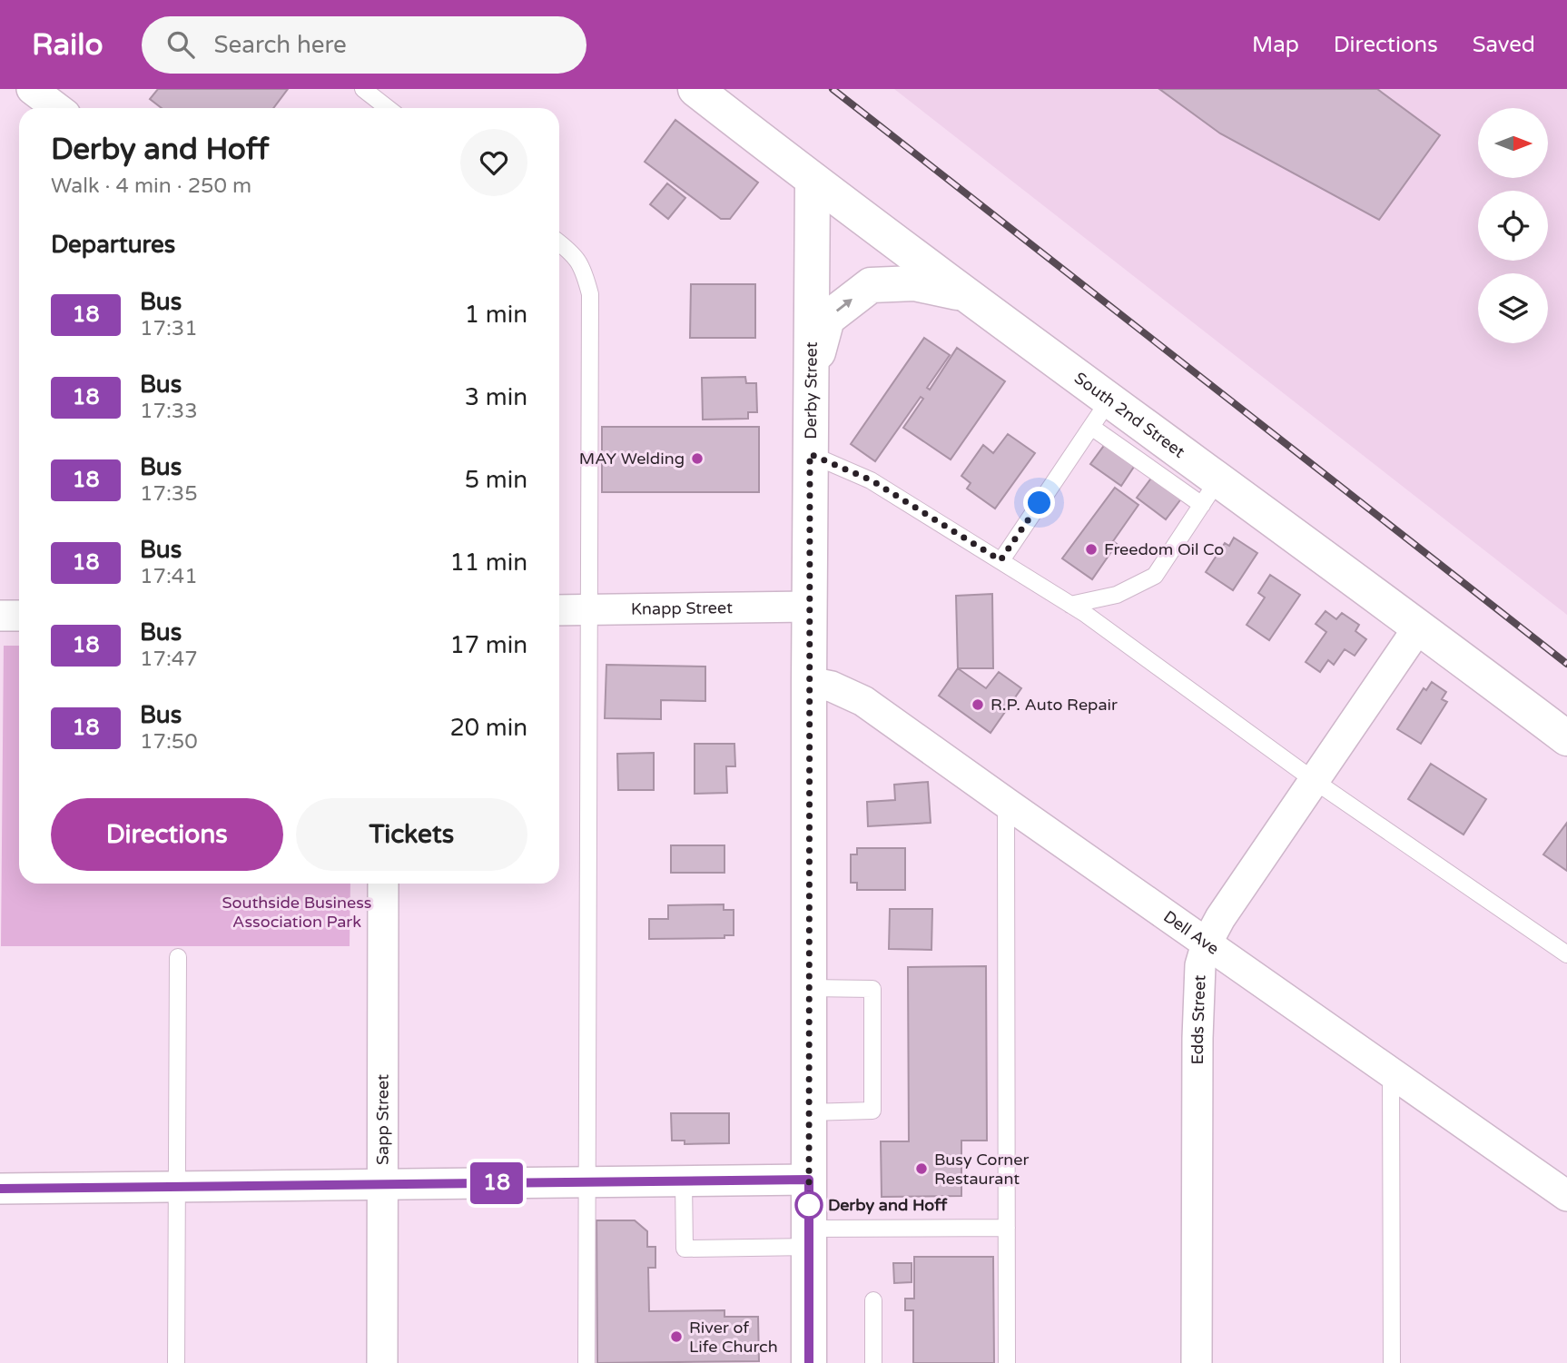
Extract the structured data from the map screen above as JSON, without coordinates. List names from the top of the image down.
{
  "streets": {
    "main road": ["Derby Street", "South 2nd Street"],
    "street": [
      "Knapp Street",
      "Dell Ave",
      "Edds Street",
      "Sapp Street"
    ]
  },
  "crossings": [
    ["Derby Street", "South 2nd Street"],
    ["Derby Street", "Knapp Street"],
    ["Derby Street", "Dell Ave"],
    ["South 2nd Street", "Edds Street"],
    ["Dell Ave", "Edds Street"]
  ],
  "parks": ["Southside Business Association Park"],
  "places": [
    "MAY Welding",
    "Freedom Oil Co",
    "R.P. Auto Repair",
    "Busy Corner Restaurant",
    "Derby and Hoff",
    "River of Life Church"
  ],
  "lines": ["bus line 18"],
  "north": "right",
  "page": {
    "header": "Railo",
    "search": "Search here",
    "nav": ["Map", "Directions", "Saved"],
    "on_map": "18",
    "heading": [
      ["Derby and Hoff", "Walk · 4 min · 250 m"],
      "Departures"
    ],
    "list": [
      {
        "mark": "18",
        "name": "Bus",
        "note": "17:31",
        "value": "1 min"
      },
      {
        "mark": "18",
        "name": "Bus",
        "note": "17:33",
        "value": "3 min"
      },
      {
        "mark": "18",
        "name": "Bus",
        "note": "17:35",
        "value": "5 min"
      },
      {
        "mark": "18",
        "name": "Bus",
        "note": "17:41",
        "value": "11 min"
      },
      {
        "mark": "18",
        "name": "Bus",
        "note": "17:47",
        "value": "17 min"
      },
      {
        "mark": "18",
        "name": "Bus",
        "note": "17:50",
        "value": "20 min"
      }
    ],
    "buttons": ["Directions", "Tickets"]
  }
}
